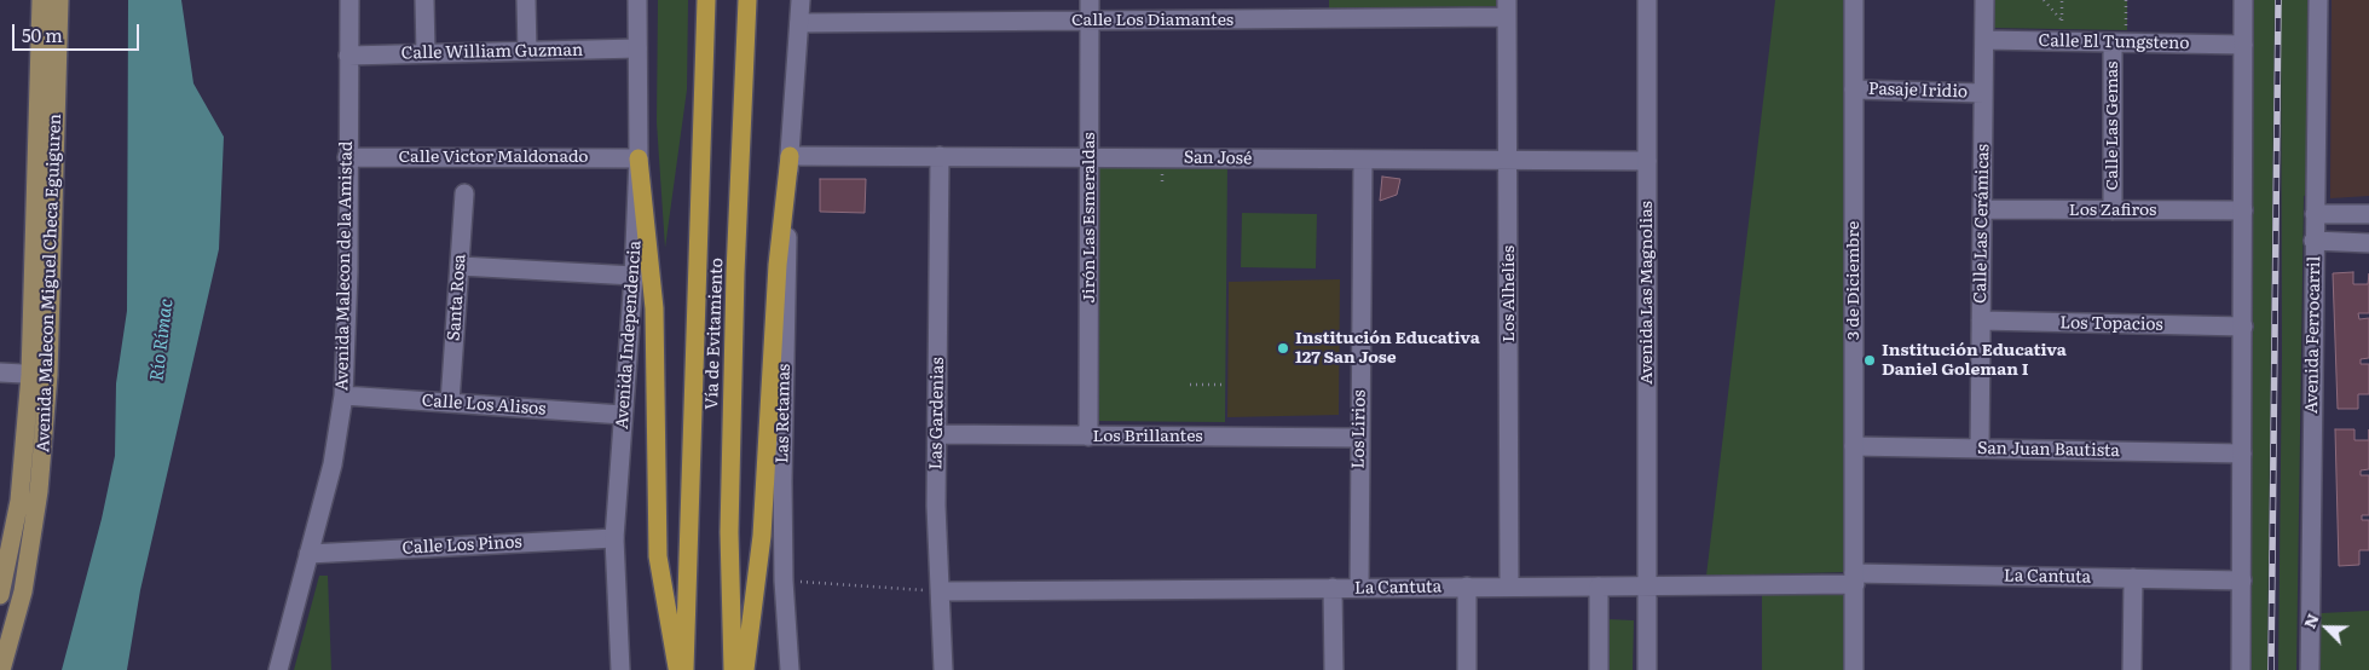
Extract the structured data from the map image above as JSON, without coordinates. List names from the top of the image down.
{
  "streets": {
    "highway": ["Vía de Evitamiento"],
    "main road": ["Avenida Malecon Miguel Checa Eguiguren"],
    "street": [
      "Calle Los Diamantes",
      "Calle El Tungsteno",
      "Calle William Guzman",
      "Pasaje Iridio",
      "Calle Las Gemas",
      "Calle Victor Maldonado",
      "San José",
      "Los Zafiros",
      "Jirón Las Esmeraldas",
      "Calle Las Cerámicas",
      "Avenida Malecon de la Amistad",
      "3 de Diciembre",
      "Avenida Las Magnolias",
      "Los Alhelíes",
      "Santa Rosa",
      "Los Topacios",
      "Avenida Independencia",
      "Avenida Ferrocarril",
      "Calle Los Alisos",
      "Las Retamas",
      "Las Gardenias",
      "Los Lirios",
      "Los Brillantes",
      "San Juan Bautista",
      "Calle Los Pinos",
      "La Cantuta"
    ]
  },
  "crossings": [
    ["Calle Los Diamantes", "Jirón Las Esmeraldas"],
    ["Calle Los Diamantes", "Los Alhelíes"],
    ["Calle Los Diamantes", "Las Retamas"],
    ["Calle El Tungsteno", "Calle Las Gemas"],
    ["Calle El Tungsteno", "Calle Las Cerámicas"],
    ["Calle William Guzman", "Avenida Malecon de la Amistad"],
    ["Calle William Guzman", "Avenida Independencia"],
    ["Pasaje Iridio", "Calle Las Cerámicas"],
    ["Pasaje Iridio", "3 de Diciembre"],
    ["Calle Las Gemas", "Los Zafiros"],
    ["Calle Victor Maldonado", "Avenida Malecon de la Amistad"],
    ["Calle Victor Maldonado", "Avenida Independencia"],
    ["San José", "Jirón Las Esmeraldas"],
    ["San José", "Avenida Las Magnolias"],
    ["San José", "Los Alhelíes"],
    ["San José", "Las Retamas"],
    ["San José", "Las Gardenias"],
    ["San José", "Los Lirios"],
    ["Los Zafiros", "Calle Las Cerámicas"],
    ["Jirón Las Esmeraldas", "Los Brillantes"],
    ["Calle Las Cerámicas", "Los Topacios"],
    ["Calle Las Cerámicas", "San Juan Bautista"],
    ["Avenida Malecon de la Amistad", "Calle Los Alisos"],
    ["Avenida Malecon de la Amistad", "Calle Los Pinos"],
    ["3 de Diciembre", "San Juan Bautista"],
    ["3 de Diciembre", "La Cantuta"],
    ["Avenida Las Magnolias", "La Cantuta"],
    ["Los Alhelíes", "La Cantuta"],
    ["Santa Rosa", "Calle Los Alisos"],
    ["Avenida Independencia", "Calle Los Alisos"],
    ["Avenida Independencia", "Calle Los Pinos"],
    ["Las Gardenias", "Los Brillantes"],
    ["Las Gardenias", "La Cantuta"],
    ["Los Lirios", "Los Brillantes"],
    ["Los Lirios", "La Cantuta"]
  ],
  "water": ["Río Rímac"],
  "places": ["Institución Educativa 127 San Jose", "Institución Educativa Daniel Goleman I"],
  "scale_bar": "50 m",
  "north": "top left"
}
